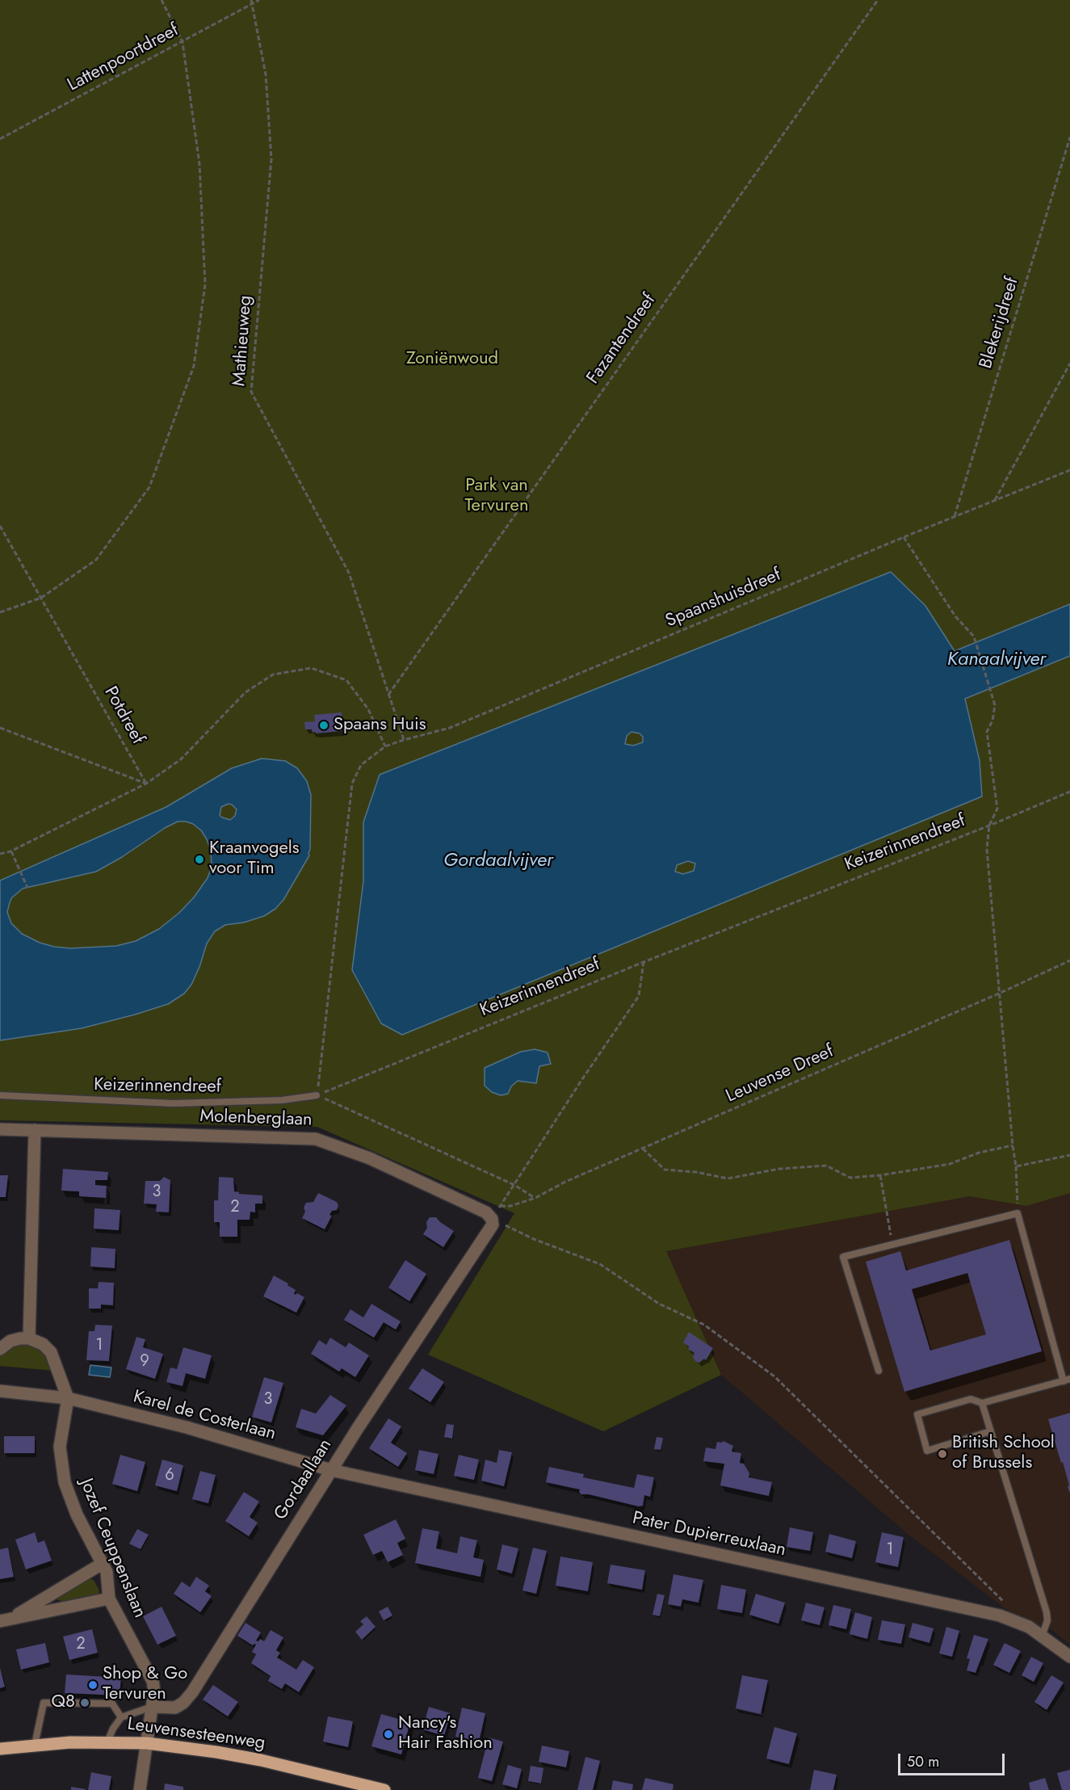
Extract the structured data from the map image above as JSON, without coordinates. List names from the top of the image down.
{
  "streets": {
    "main road": ["Leuvensesteenweg"],
    "street": [
      "Molenberglaan",
      "Karel de Costerlaan",
      "Gordaallaan",
      "Pater Dupierreuxlaan",
      "Jozef Ceuppenslaan"
    ],
    "lane": ["Keizerinnendreef"],
    "path": [
      "Lattenpoortdreef",
      "Blekerijdreef",
      "Fazantendreef",
      "Mathieuweg",
      "Spaanshuisdreef",
      "Potdreef",
      "Leuvense Dreef"
    ]
  },
  "crossings": [
    ["Lattenpoortdreef", "Mathieuweg"],
    ["Blekerijdreef", "Spaanshuisdreef"],
    ["Fazantendreef", "Mathieuweg"],
    ["Mathieuweg", "Spaanshuisdreef"],
    ["Spaanshuisdreef", "Keizerinnendreef"],
    ["Molenberglaan", "Gordaallaan"],
    ["Karel de Costerlaan", "Gordaallaan"],
    ["Karel de Costerlaan", "Pater Dupierreuxlaan"],
    ["Karel de Costerlaan", "Jozef Ceuppenslaan"],
    ["Gordaallaan", "Pater Dupierreuxlaan"],
    ["Gordaallaan", "Jozef Ceuppenslaan"]
  ],
  "water": ["Kanaalvijver", "Gordaalvijver"],
  "parks": ["Zoniënwoud", "Park van Tervuren"],
  "places": [
    "Spaans Huis",
    "Kraanvogels voor Tim",
    "British School of Brussels",
    "Shop & Go Tervuren",
    "Q8",
    "Nancy's Hair Fashion"
  ],
  "house_numbers": [
    "3",
    "2",
    "1",
    "9",
    "3",
    "6",
    "1",
    "2"
  ],
  "scale_bar": "50 m"
}
